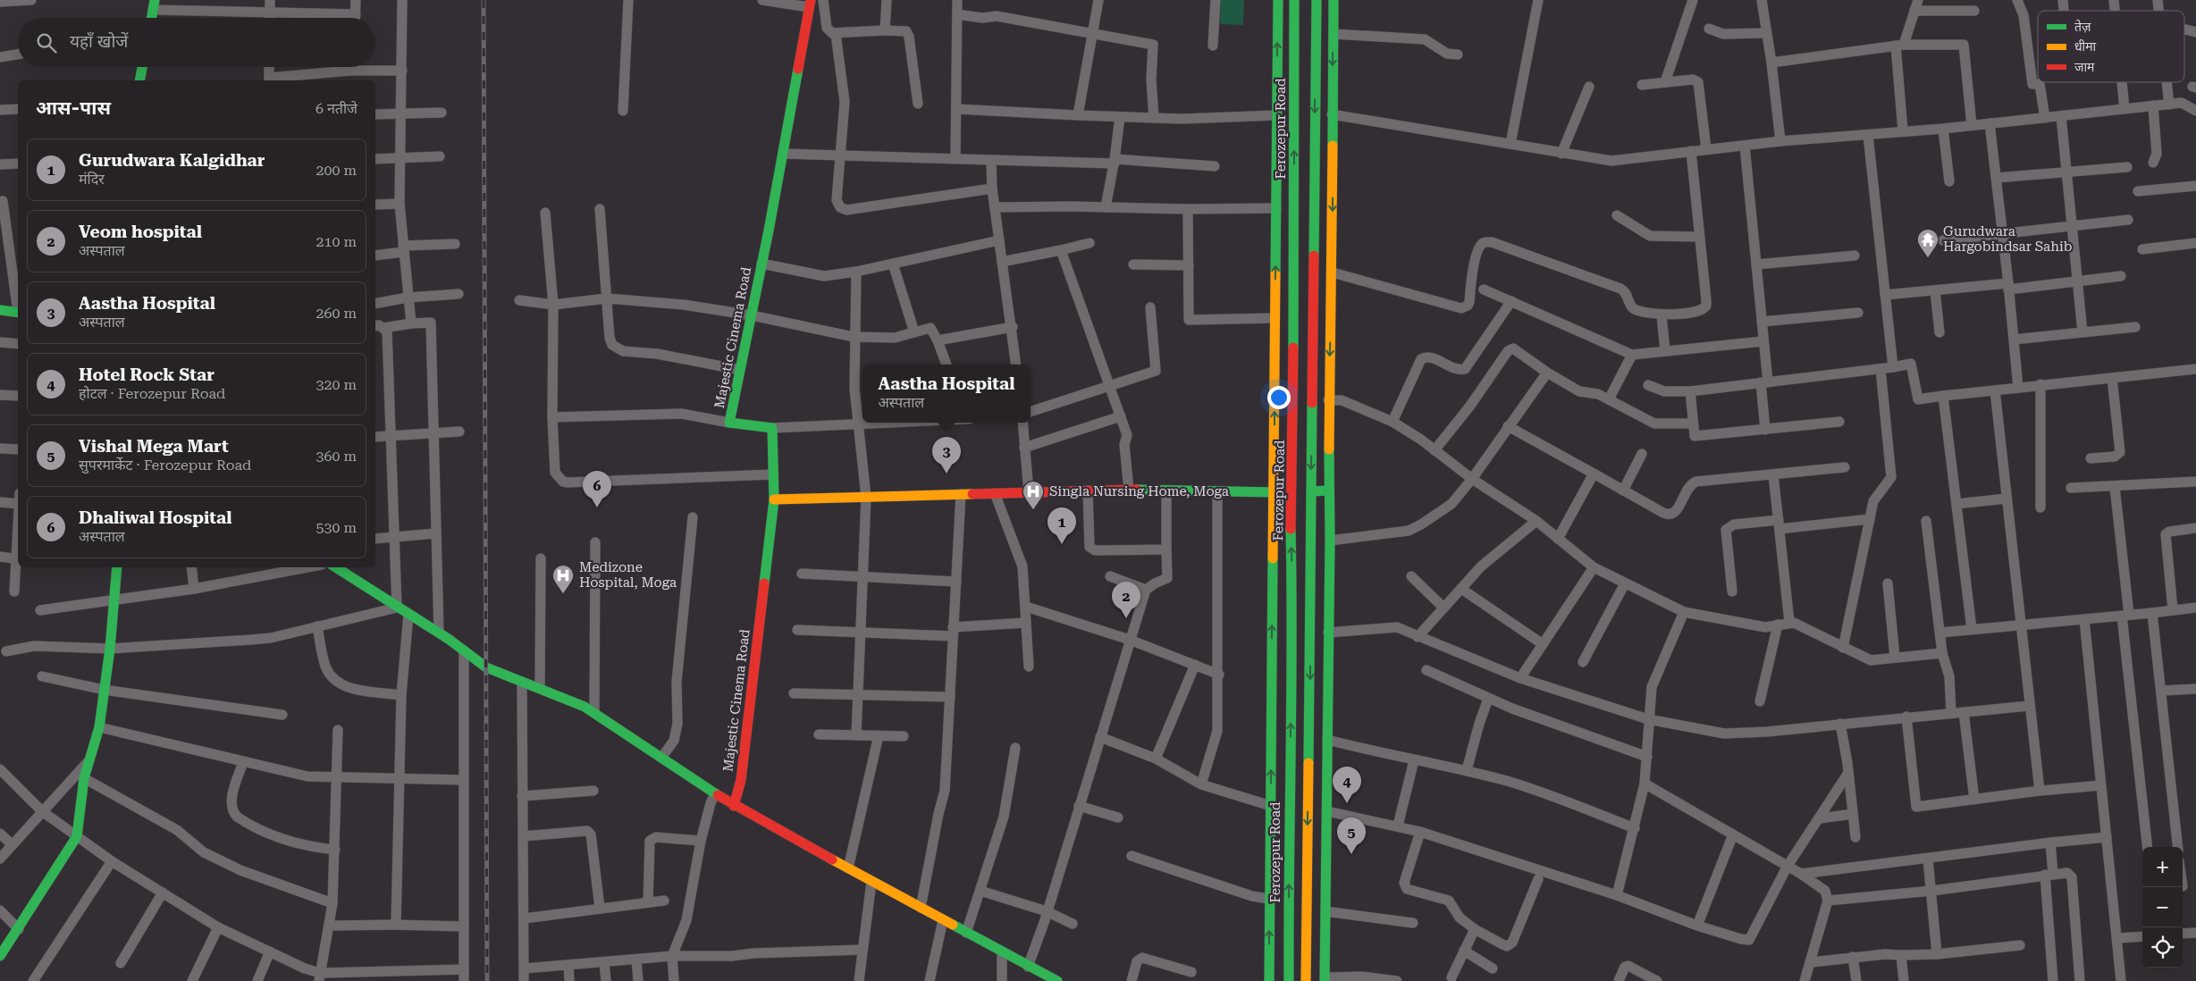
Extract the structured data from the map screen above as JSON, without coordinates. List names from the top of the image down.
{
  "streets": {
    "main road": ["Ferozepur Road", "Majestic Cinema Road"]
  },
  "places": {
    "temple": ["Gurudwara Hargobindsar Sahib"],
    "hospital": ["Singla Nursing Home, Moga", "Medizone Hospital, Moga"]
  },
  "legend": ["तेज़", "धीमा", "जाम"],
  "page": {
    "search": "यहाँ खोजें",
    "heading": ["आस-पास", "6 नतीजे"],
    "list": [
      {
        "mark": "1",
        "name": "Gurudwara Kalgidhar",
        "note": "मंदिर",
        "value": "200 m"
      },
      {
        "mark": "2",
        "name": "Veom hospital",
        "note": "अस्पताल",
        "value": "210 m"
      },
      {
        "mark": "3",
        "name": "Aastha Hospital",
        "note": "अस्पताल",
        "value": "260 m"
      },
      {
        "mark": "4",
        "name": "Hotel Rock Star",
        "note": "होटल · Ferozepur Road",
        "value": "320 m"
      },
      {
        "mark": "5",
        "name": "Vishal Mega Mart",
        "note": "सुपरमार्केट · Ferozepur Road",
        "value": "360 m"
      },
      {
        "mark": "6",
        "name": "Dhaliwal Hospital",
        "note": "अस्पताल",
        "value": "530 m"
      }
    ],
    "popup": ["Aastha Hospital", "अस्पताल"],
    "pins": [
      "3",
      "6",
      "1",
      "2",
      "4",
      "5"
    ],
    "map_buttons": ["+", "−"]
  }
}
